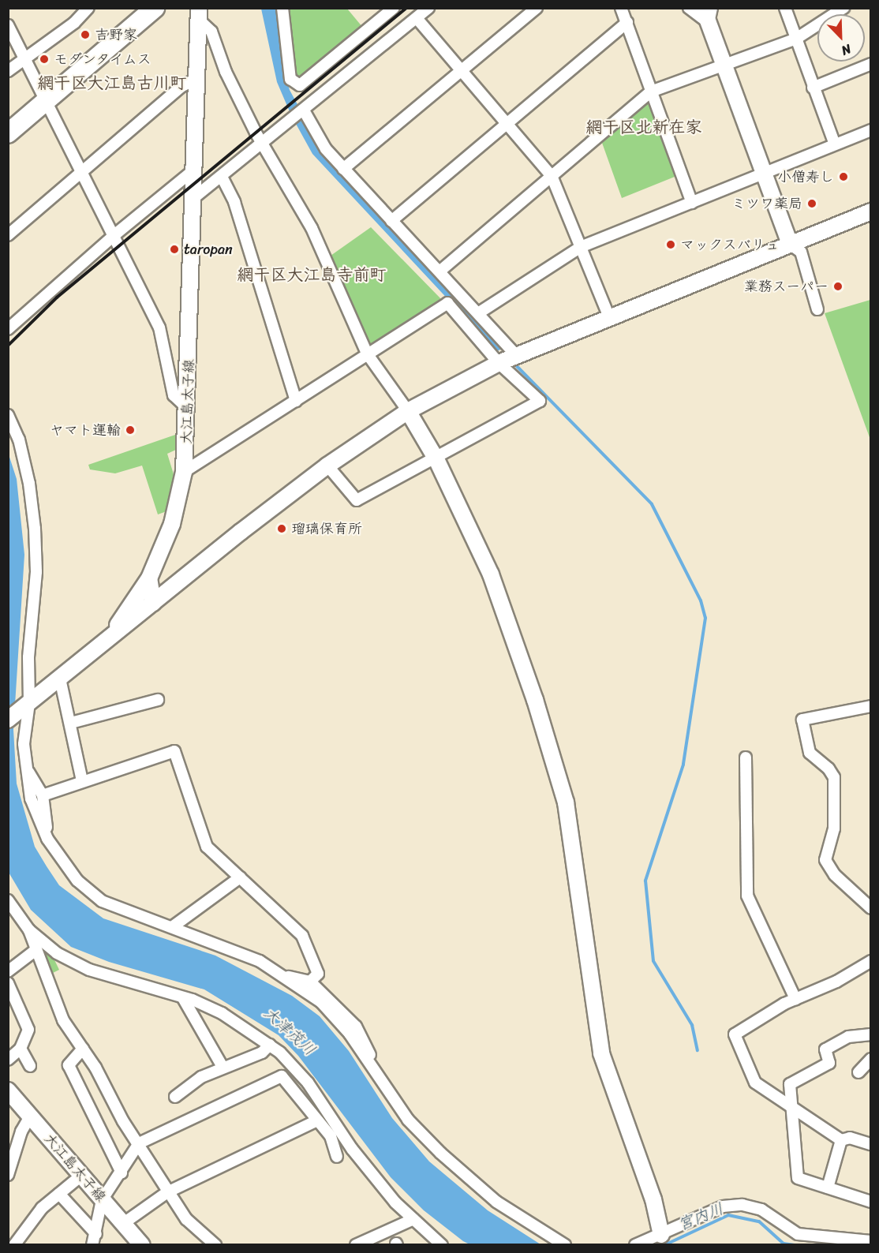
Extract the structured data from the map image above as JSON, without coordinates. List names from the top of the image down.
{
  "streets": {
    "street": ["大江島太子線"]
  },
  "districts": ["網干区大江島古川町", "網干区北新在家", "網干区大江島寺前町"],
  "water": ["大津茂川", "宮内川"],
  "places": [
    "吉野家",
    "モダンタイムス",
    "小僧寿し",
    "ミツワ薬局",
    "マックスバリュ",
    "taropan",
    "業務スーパー",
    "ヤマト運輸",
    "瑠璃保育所"
  ],
  "north": "bottom right"
}
